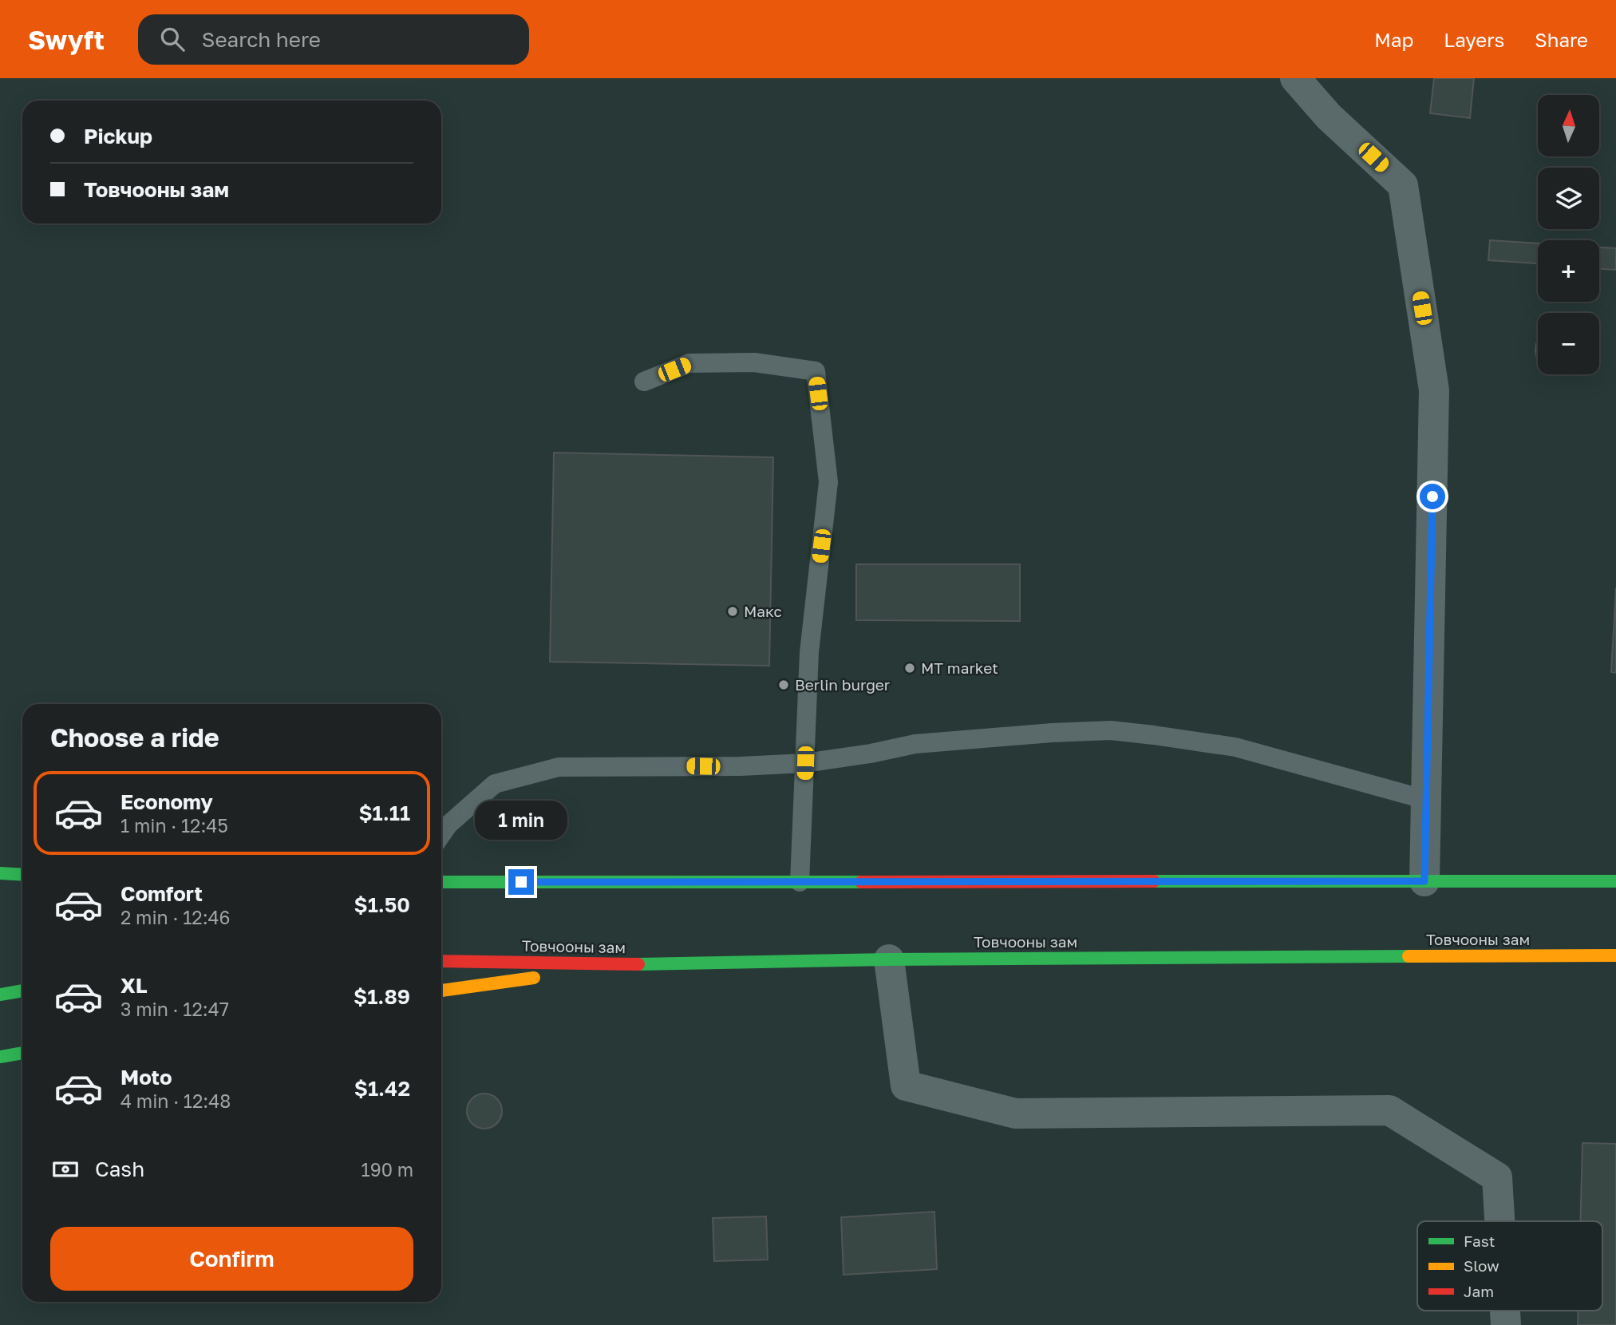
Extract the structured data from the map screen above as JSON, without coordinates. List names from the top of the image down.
{
  "streets": {
    "highway": ["Товчооны зам"]
  },
  "places": ["Макс", "MT market", "Berlin burger"],
  "legend": ["Fast", "Slow", "Jam"],
  "north": "top",
  "page": {
    "header": "Swyft",
    "search": "Search here",
    "nav": ["Map", "Layers", "Share"],
    "map_buttons": ["+", "−"],
    "banner": ["Pickup", "Товчооны зам"],
    "heading": "Choose a ride",
    "list": [
      {
        "name": "Economy",
        "note": "1 min · 12:45",
        "value": "$1.11"
      },
      {
        "name": "Comfort",
        "note": "2 min · 12:46",
        "value": "$1.50"
      },
      {
        "name": "XL",
        "note": "3 min · 12:47",
        "value": "$1.89"
      },
      {
        "name": "Moto",
        "note": "4 min · 12:48",
        "value": "$1.42"
      }
    ],
    "bubble": "1 min",
    "pay": ["Cash", "190 m"],
    "buttons": "Confirm"
  }
}
